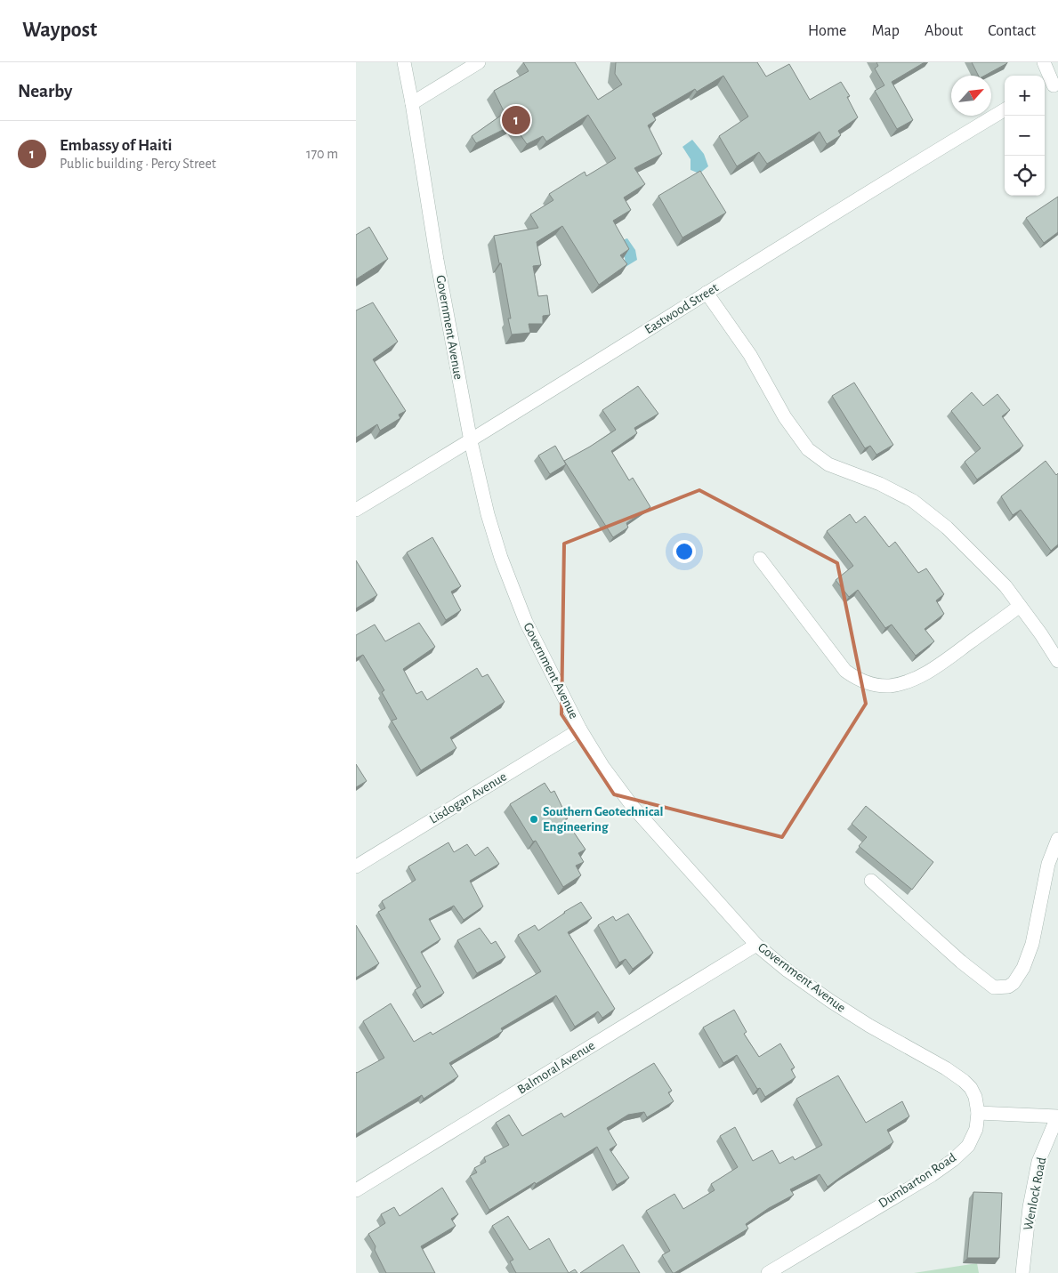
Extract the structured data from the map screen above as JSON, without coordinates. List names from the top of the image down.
{
  "streets": {
    "street": [
      "Eastwood Street",
      "Government Avenue",
      "Lisdogan Avenue",
      "Balmoral Avenue",
      "Dumbarton Road",
      "Wenlock Road"
    ]
  },
  "crossings": [
    ["Eastwood Street", "Government Avenue"],
    ["Government Avenue", "Lisdogan Avenue"],
    ["Government Avenue", "Balmoral Avenue"],
    ["Government Avenue", "Dumbarton Road"]
  ],
  "places": ["Southern Geotechnical Engineering"],
  "north": "top right",
  "page": {
    "header": "Waypost",
    "nav": [
      "Home",
      "Map",
      "About",
      "Contact"
    ],
    "heading": "Nearby",
    "map_buttons": ["+", "−"],
    "pins": "1",
    "list": [
      {
        "mark": "1",
        "name": "Embassy of Haiti",
        "note": "Public building · Percy Street",
        "value": "170 m"
      }
    ]
  }
}
